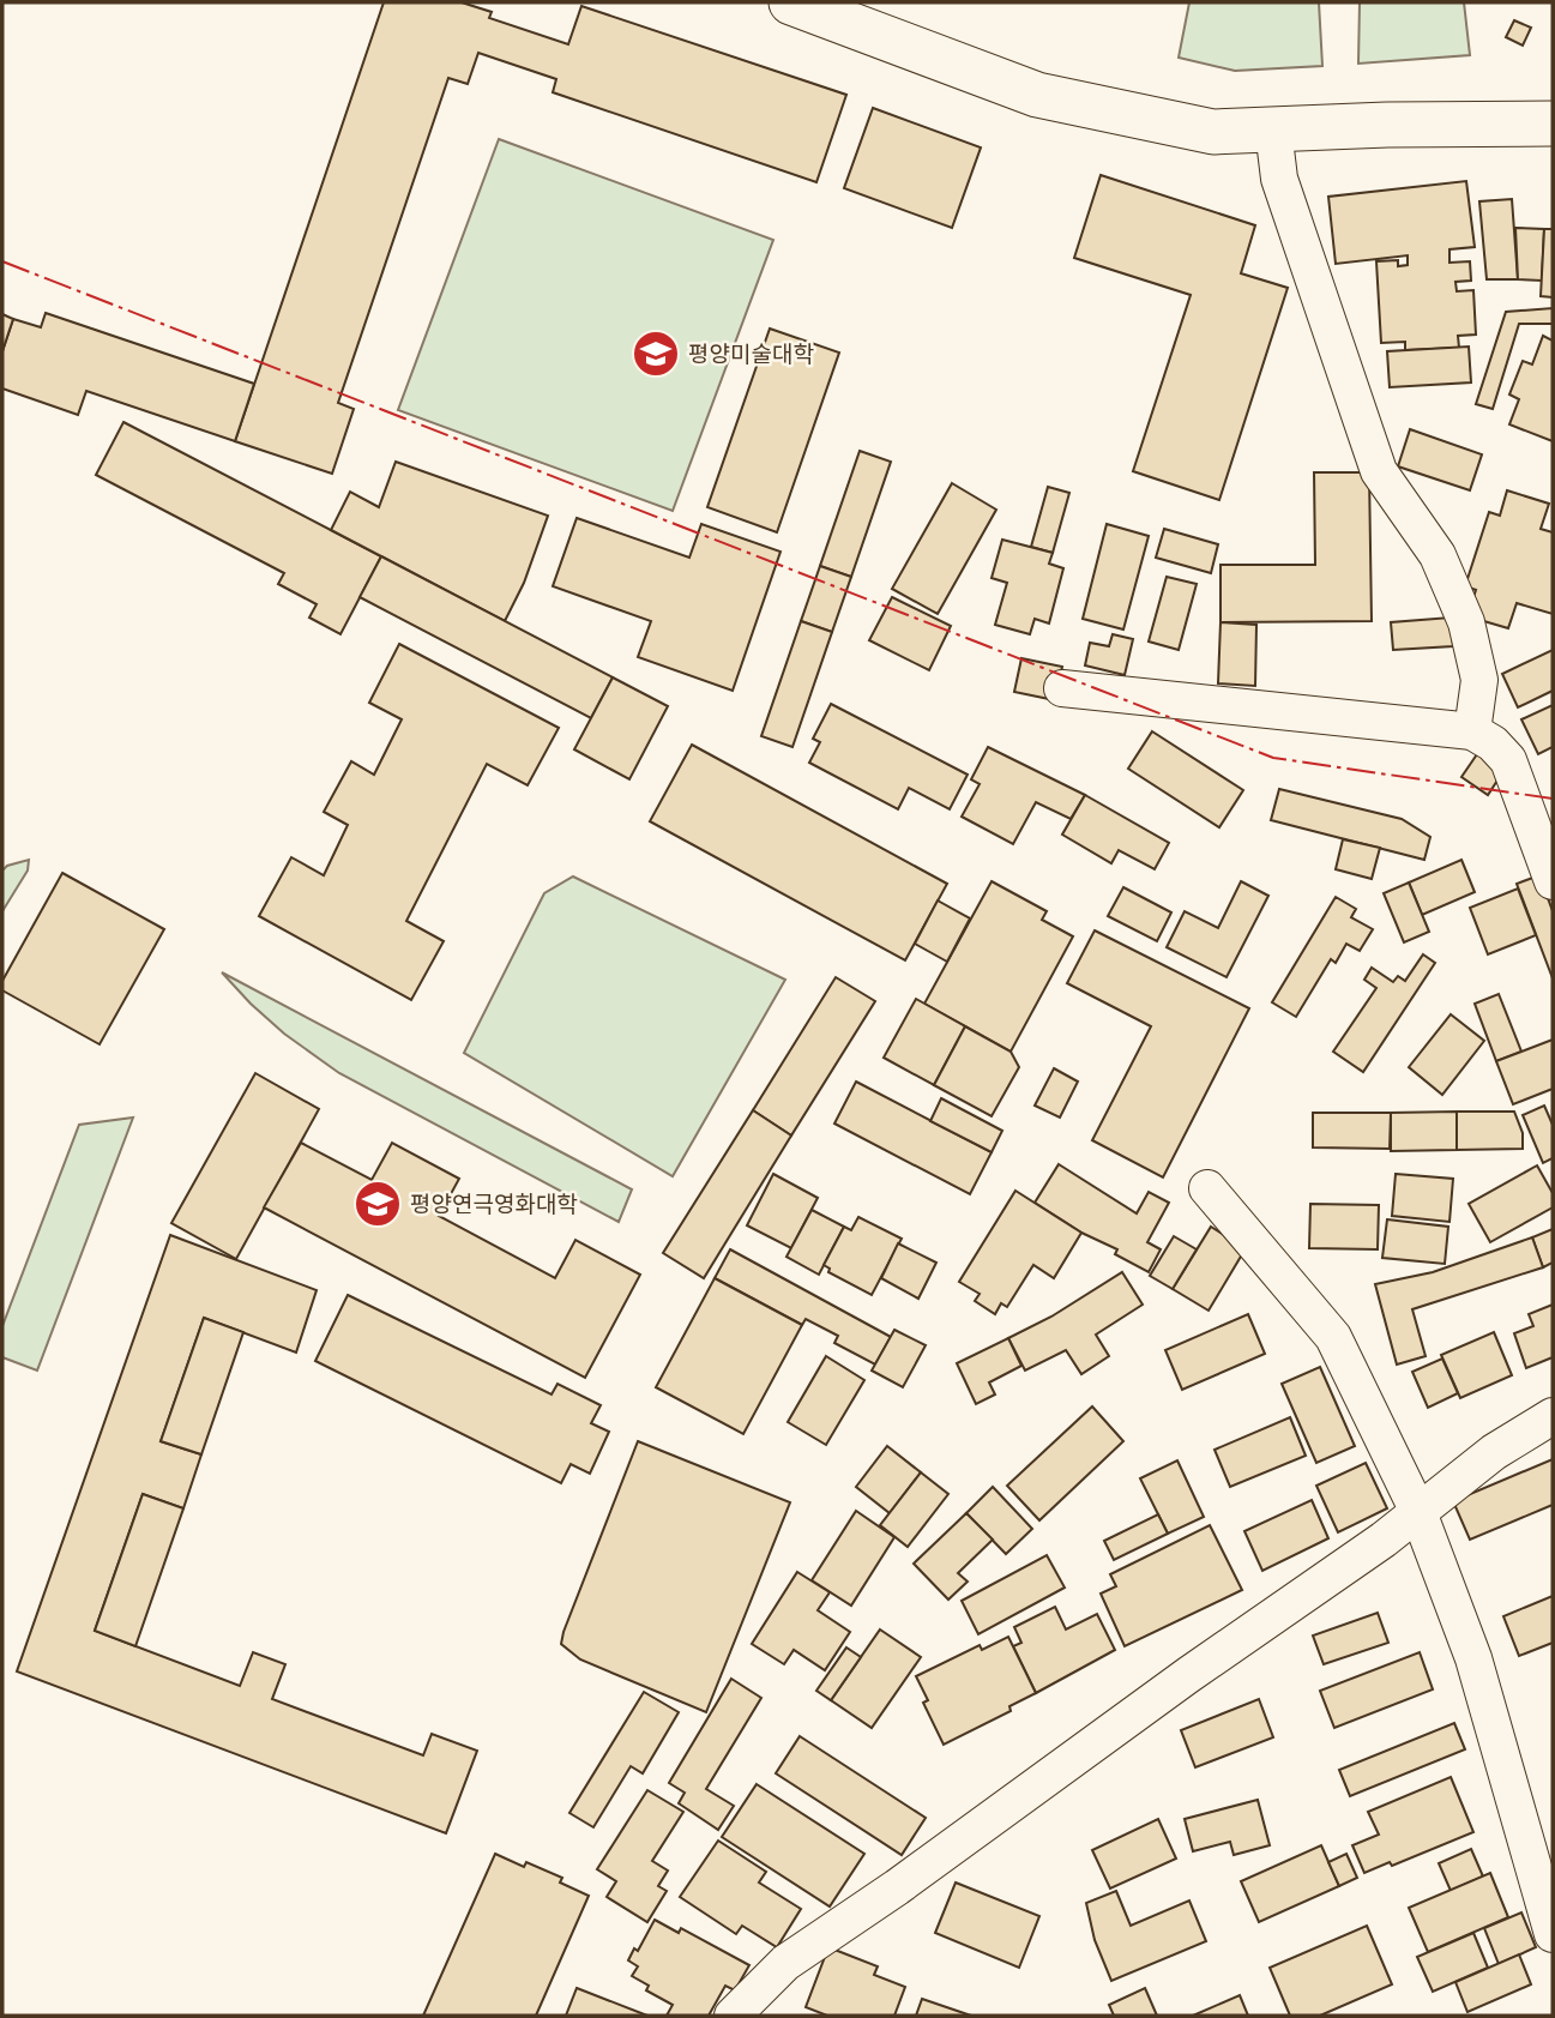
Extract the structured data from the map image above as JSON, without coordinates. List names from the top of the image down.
{
  "places": {
    "school or university": ["평양미술대학", "평양연극영화대학"]
  }
}
